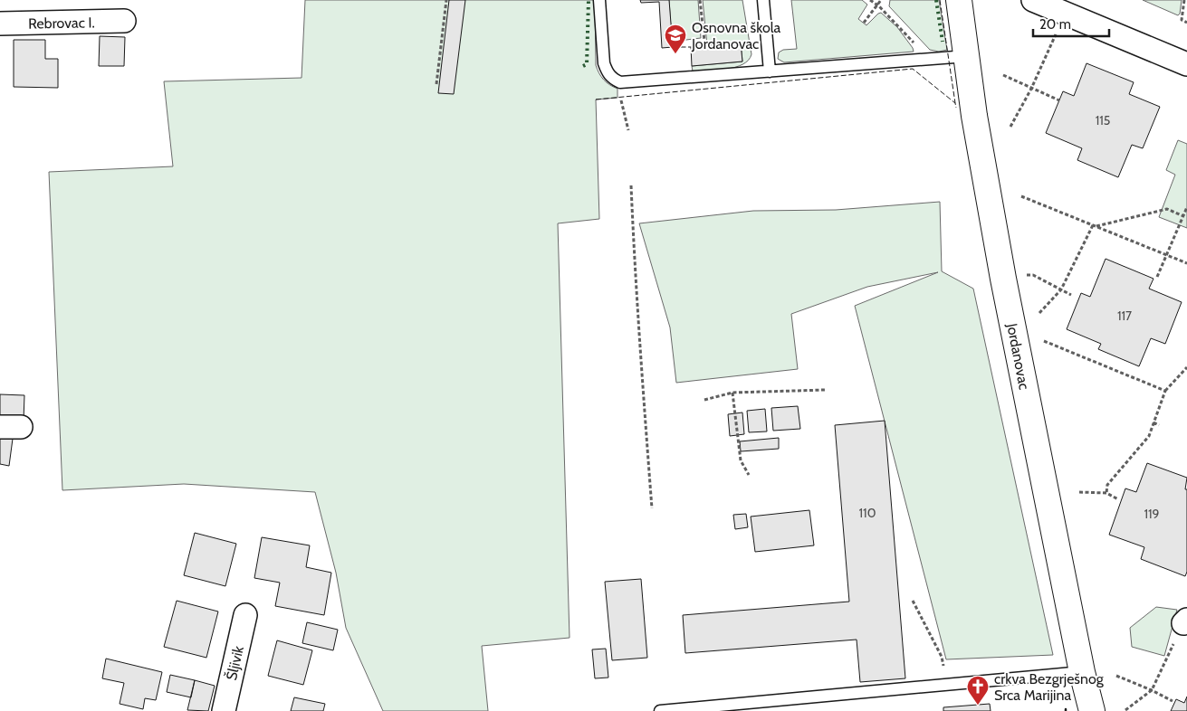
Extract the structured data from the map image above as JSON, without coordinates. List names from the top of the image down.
{
  "streets": {
    "main road": ["Jordanovac"],
    "street": ["Rebrovac I.", "Šljivik"]
  },
  "places": {
    "school or university": ["Osnovna škola Jordanovac"],
    "church": ["crkva Bezgrješnog Srca Marijina"]
  },
  "house_numbers": [
    "115",
    "117",
    "110",
    "119"
  ],
  "scale_bar": "20 m"
}
